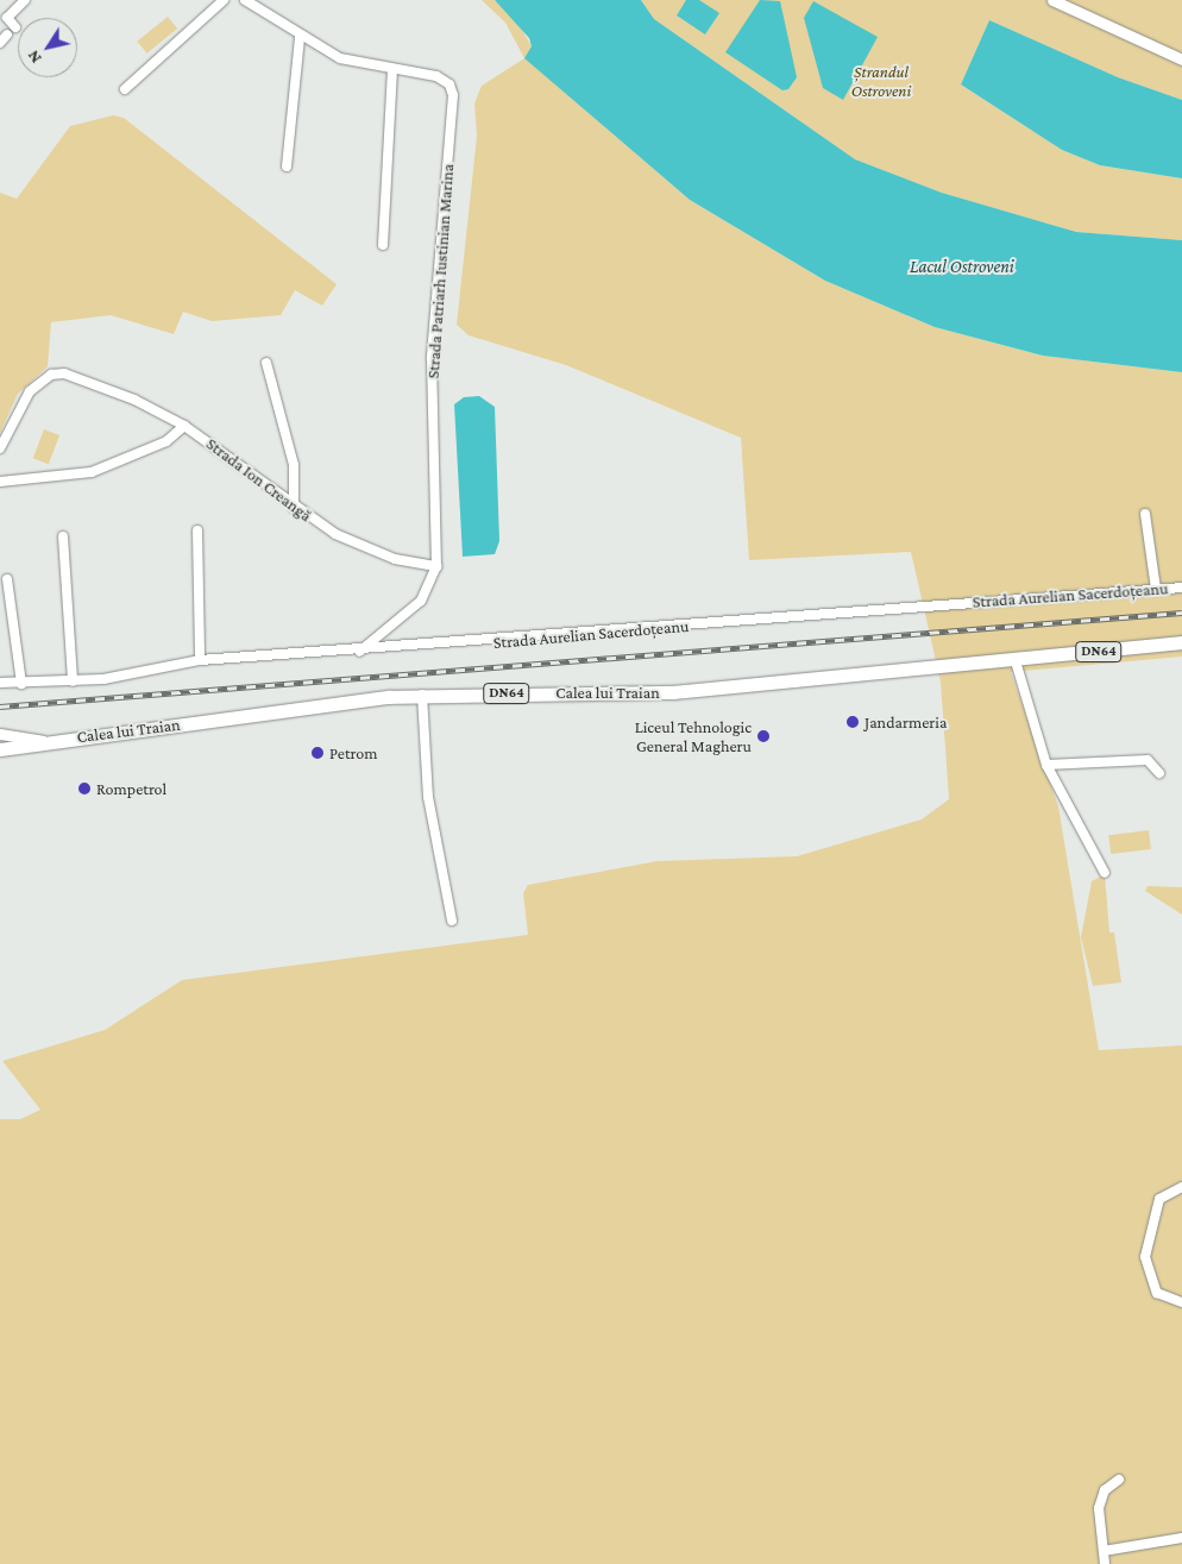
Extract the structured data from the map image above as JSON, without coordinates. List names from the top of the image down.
{
  "streets": {
    "main road": ["DN64", "Calea lui Traian"],
    "street": ["Strada Patriarh Iustinian Marina", "Strada Ion Creangă", "Strada Aurelian Sacerdoțeanu"]
  },
  "crossings": [
    ["Strada Patriarh Iustinian Marina", "Strada Ion Creangă"],
    ["Strada Patriarh Iustinian Marina", "Strada Aurelian Sacerdoțeanu"]
  ],
  "water": ["Lacul Ostroveni"],
  "parks": ["Ștrandul Ostroveni"],
  "places": [
    "Jandarmeria",
    "Liceul Tehnologic General Magheru",
    "Petrom",
    "Rompetrol"
  ],
  "north": "bottom left"
}
